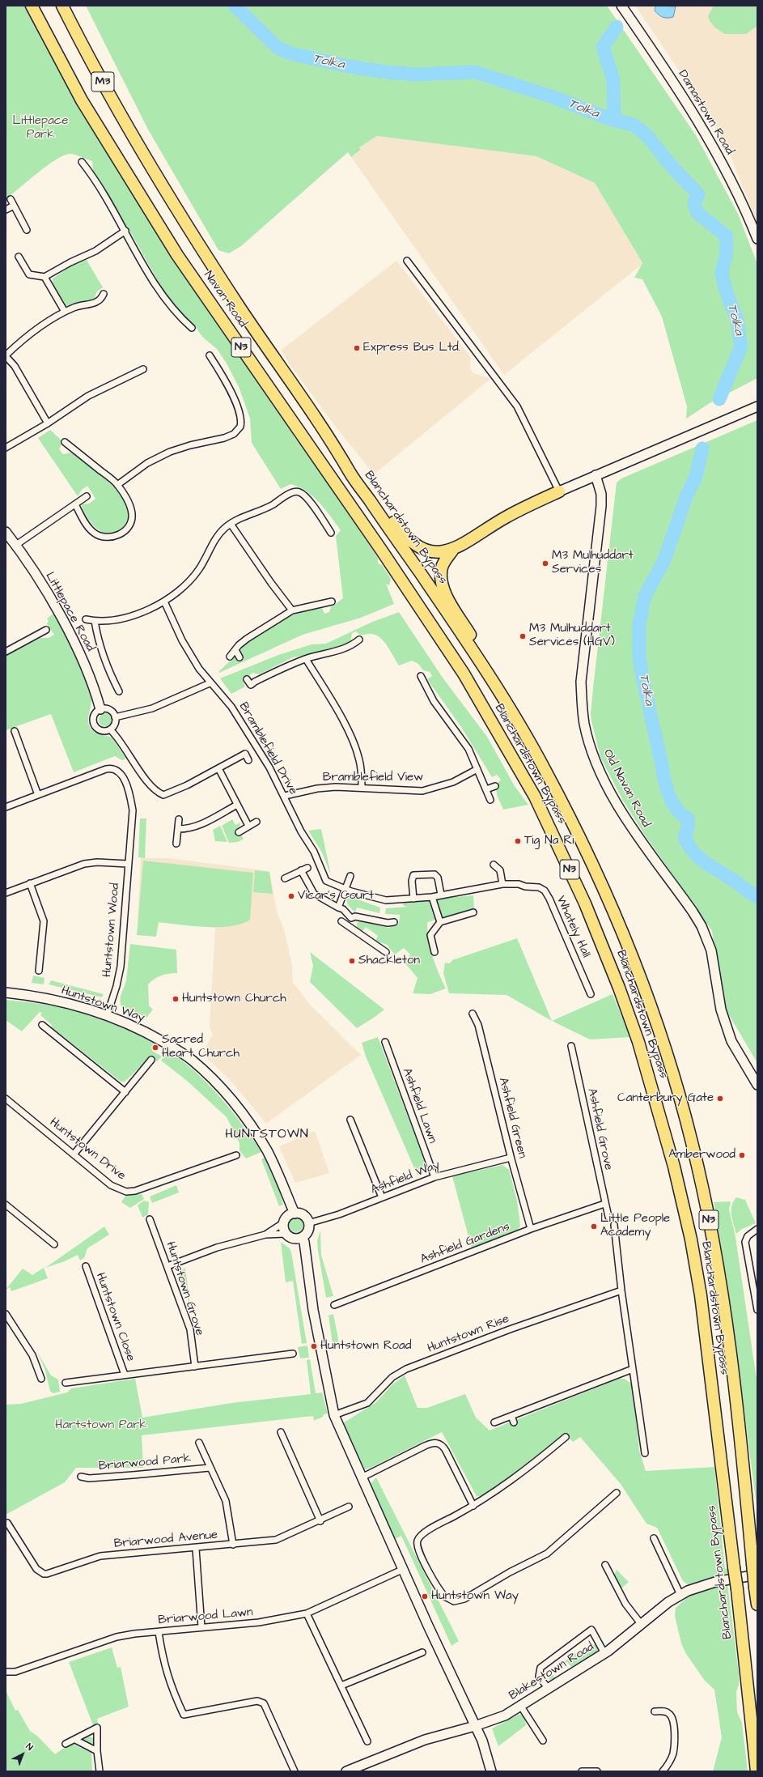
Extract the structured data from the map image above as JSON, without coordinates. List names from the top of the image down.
{
  "streets": {
    "highway": [
      "M3",
      "Navan Road",
      "N3",
      "Blanchardstown Bypass"
    ],
    "street": [
      "Damastown Road",
      "Littlepace Road",
      "Bramblefield Drive",
      "Bramblefield View",
      "Old Navan Road",
      "Whately Hall",
      "Huntstown Wood",
      "Huntstown Way",
      "Ashfield Lawn",
      "Ashfield Green",
      "Ashfield Grove",
      "Huntstown Drive",
      "Ashfield Way",
      "Ashfield Gardens",
      "Huntstown Grove",
      "Huntstown Close",
      "Huntstown Rise",
      "Briarwood Park",
      "Briarwood Avenue",
      "Briarwood Lawn",
      "Blakestown Road"
    ]
  },
  "crossings": [
    ["M3", "Navan Road"],
    ["Navan Road", "Blanchardstown Bypass"],
    ["Bramblefield Drive", "Bramblefield View"],
    ["Bramblefield Drive", "Whately Hall"],
    ["Huntstown Wood", "Huntstown Way"],
    ["Huntstown Way", "Ashfield Way"],
    ["Ashfield Lawn", "Ashfield Way"],
    ["Ashfield Green", "Ashfield Way"],
    ["Ashfield Green", "Ashfield Gardens"],
    ["Ashfield Grove", "Ashfield Gardens"]
  ],
  "districts": ["HUNTSTOWN"],
  "water": ["Tolka"],
  "parks": ["Littlepace Park", "Hartstown Park"],
  "places": [
    "Express Bus Ltd.",
    "M3 Mulhuddart Services",
    "M3 Mulhuddart Services (HGV)",
    "Tig Na Ri",
    "Vicar's Court",
    "Shackleton",
    "Huntstown Church",
    "Sacred Heart Church",
    "Canterbury Gate",
    "Amberwood",
    "Little People Academy",
    "Huntstown Road",
    "Huntstown Way"
  ],
  "north": "top right"
}
